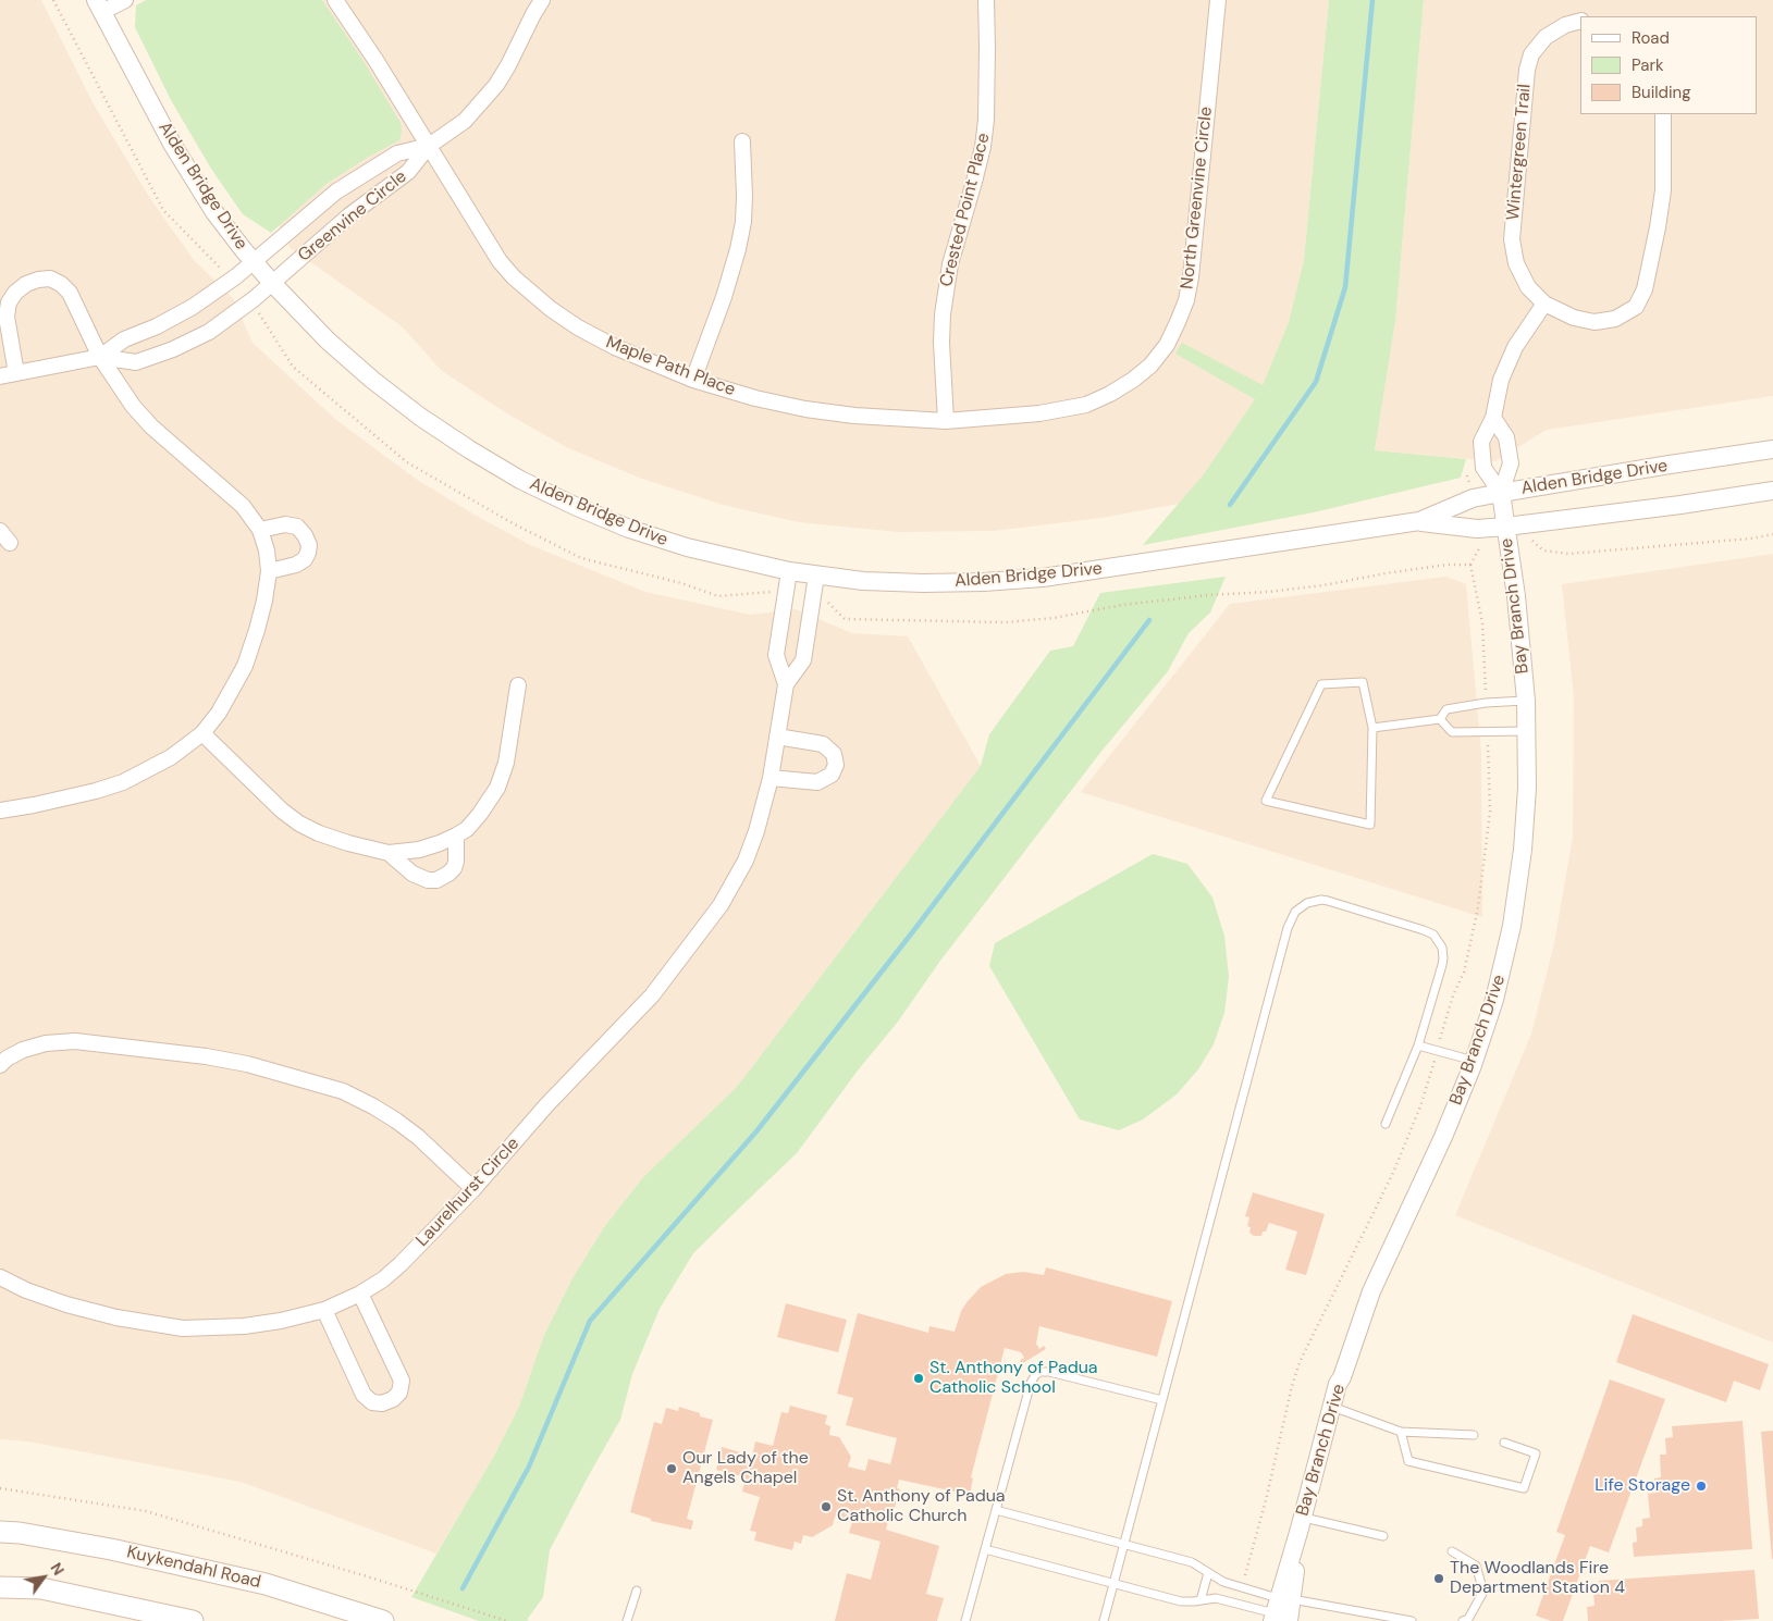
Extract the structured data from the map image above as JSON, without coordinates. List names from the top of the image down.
{
  "streets": {
    "main road": ["Kuykendahl Road"],
    "street": [
      "Wintergreen Trail",
      "Alden Bridge Drive",
      "North Greenvine Circle",
      "Crested Point Place",
      "Greenvine Circle",
      "Maple Path Place",
      "Bay Branch Drive",
      "Laurelhurst Circle"
    ]
  },
  "crossings": [
    ["Alden Bridge Drive", "Greenvine Circle"],
    ["Alden Bridge Drive", "Bay Branch Drive"],
    ["Alden Bridge Drive", "Laurelhurst Circle"],
    ["North Greenvine Circle", "Crested Point Place"],
    ["North Greenvine Circle", "Maple Path Place"],
    ["Crested Point Place", "Maple Path Place"],
    ["Greenvine Circle", "Maple Path Place"]
  ],
  "places": [
    "St. Anthony of Padua Catholic School",
    "Our Lady of the Angels Chapel",
    "Life Storage",
    "St. Anthony of Padua Catholic Church",
    "The Woodlands Fire Department Station 4"
  ],
  "legend": ["Road", "Park", "Building"],
  "north": "top right"
}
